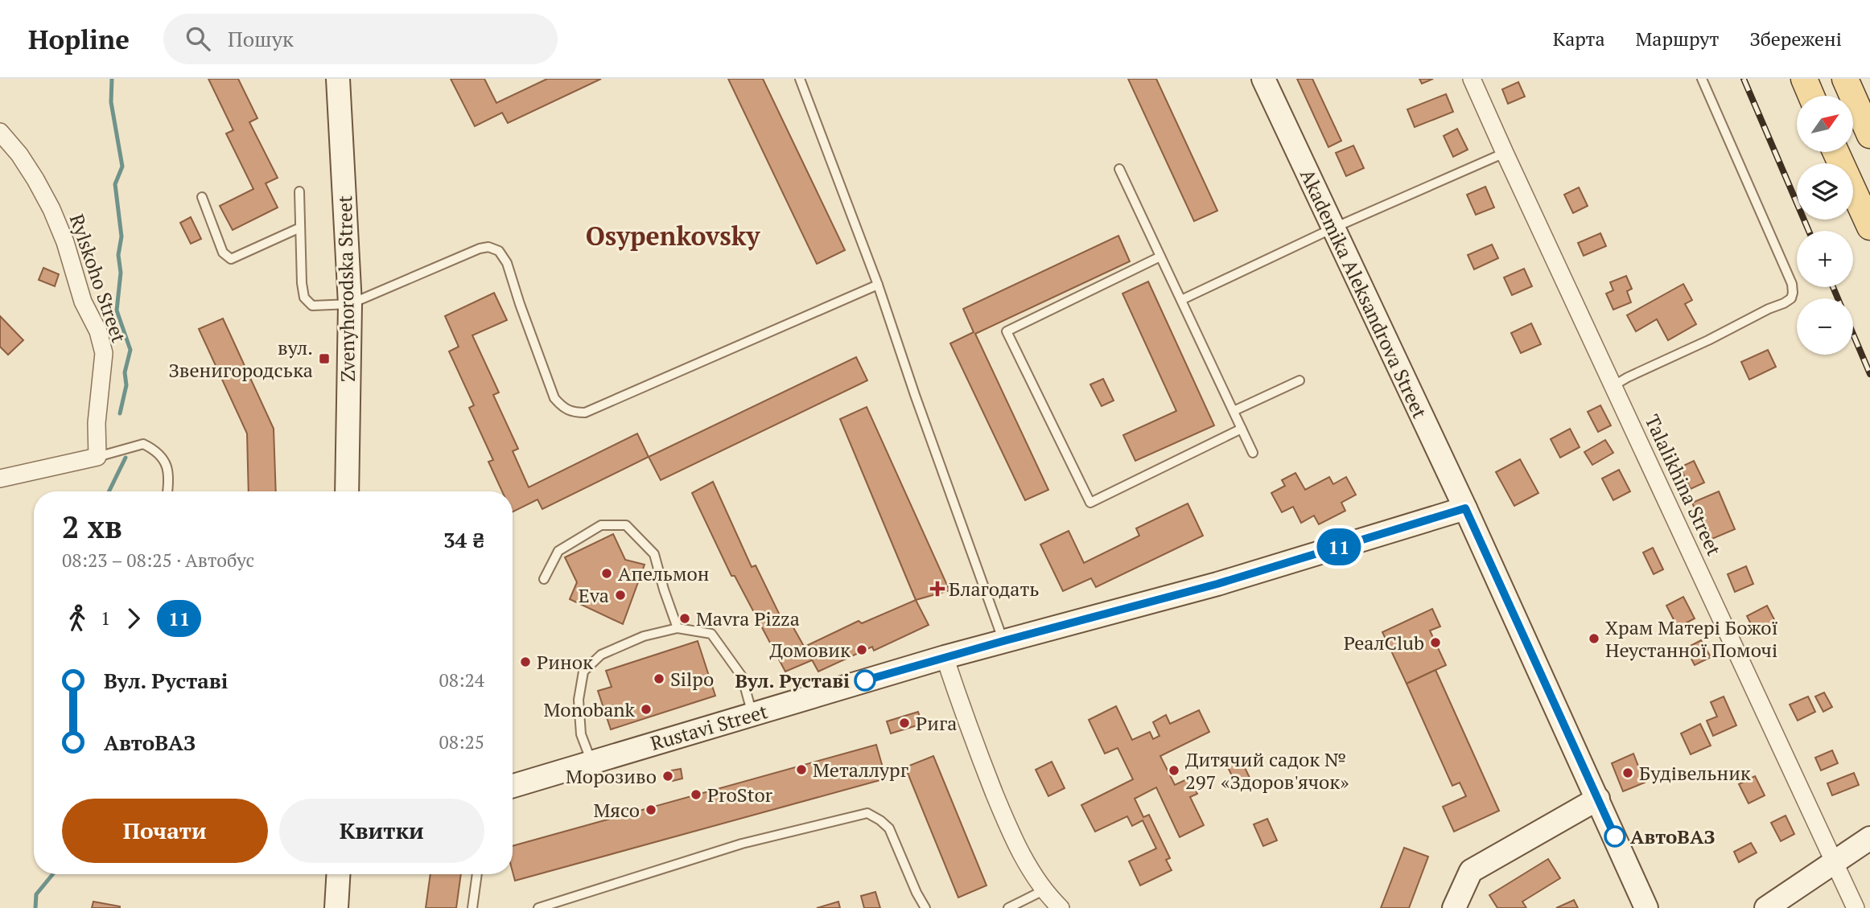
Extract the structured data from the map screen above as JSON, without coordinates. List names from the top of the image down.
{
  "streets": {
    "street": [
      "Rylskoho Street",
      "Zvenyhorodska Street",
      "Akademika Aleksandrova Street",
      "Talalikhina Street",
      "Rustavi Street"
    ]
  },
  "crossings": [
    ["Akademika Aleksandrova Street", "Rustavi Street"]
  ],
  "districts": ["Osypenkovsky"],
  "places": {
    "transit": ["вул. Звенигородська"],
    "other": [
      "Апельмон",
      "Eva",
      "Mavra Pizza",
      "Храм Матері Божої Неустанної Помочі",
      "РеалClub",
      "Домовик",
      "Ринок",
      "Silpo",
      "Вул. Руставі",
      "Monobank",
      "Рига",
      "Металлург",
      "Дитячий садок № 297 «Здоров'ячок»",
      "Будівельник",
      "Морозиво",
      "ProStor",
      "Мясо",
      "АвтоВАЗ"
    ],
    "health": ["Благодать"]
  },
  "lines": ["bus line 11"],
  "north": "top right",
  "page": {
    "header": "Hopline",
    "search": "Пошук",
    "nav": ["Карта", "Маршрут", "Збережені"],
    "on_map": "11",
    "map_buttons": ["+", "−"],
    "heading": ["2 хв", "08:23 – 08:25 · Автобус", "34 ₴"],
    "legs": ["1", "11"],
    "list": [
      {
        "name": "Вул. Руставі",
        "value": "08:24"
      },
      {
        "name": "АвтоВАЗ",
        "value": "08:25"
      }
    ],
    "buttons": ["Почати", "Квитки"]
  }
}
